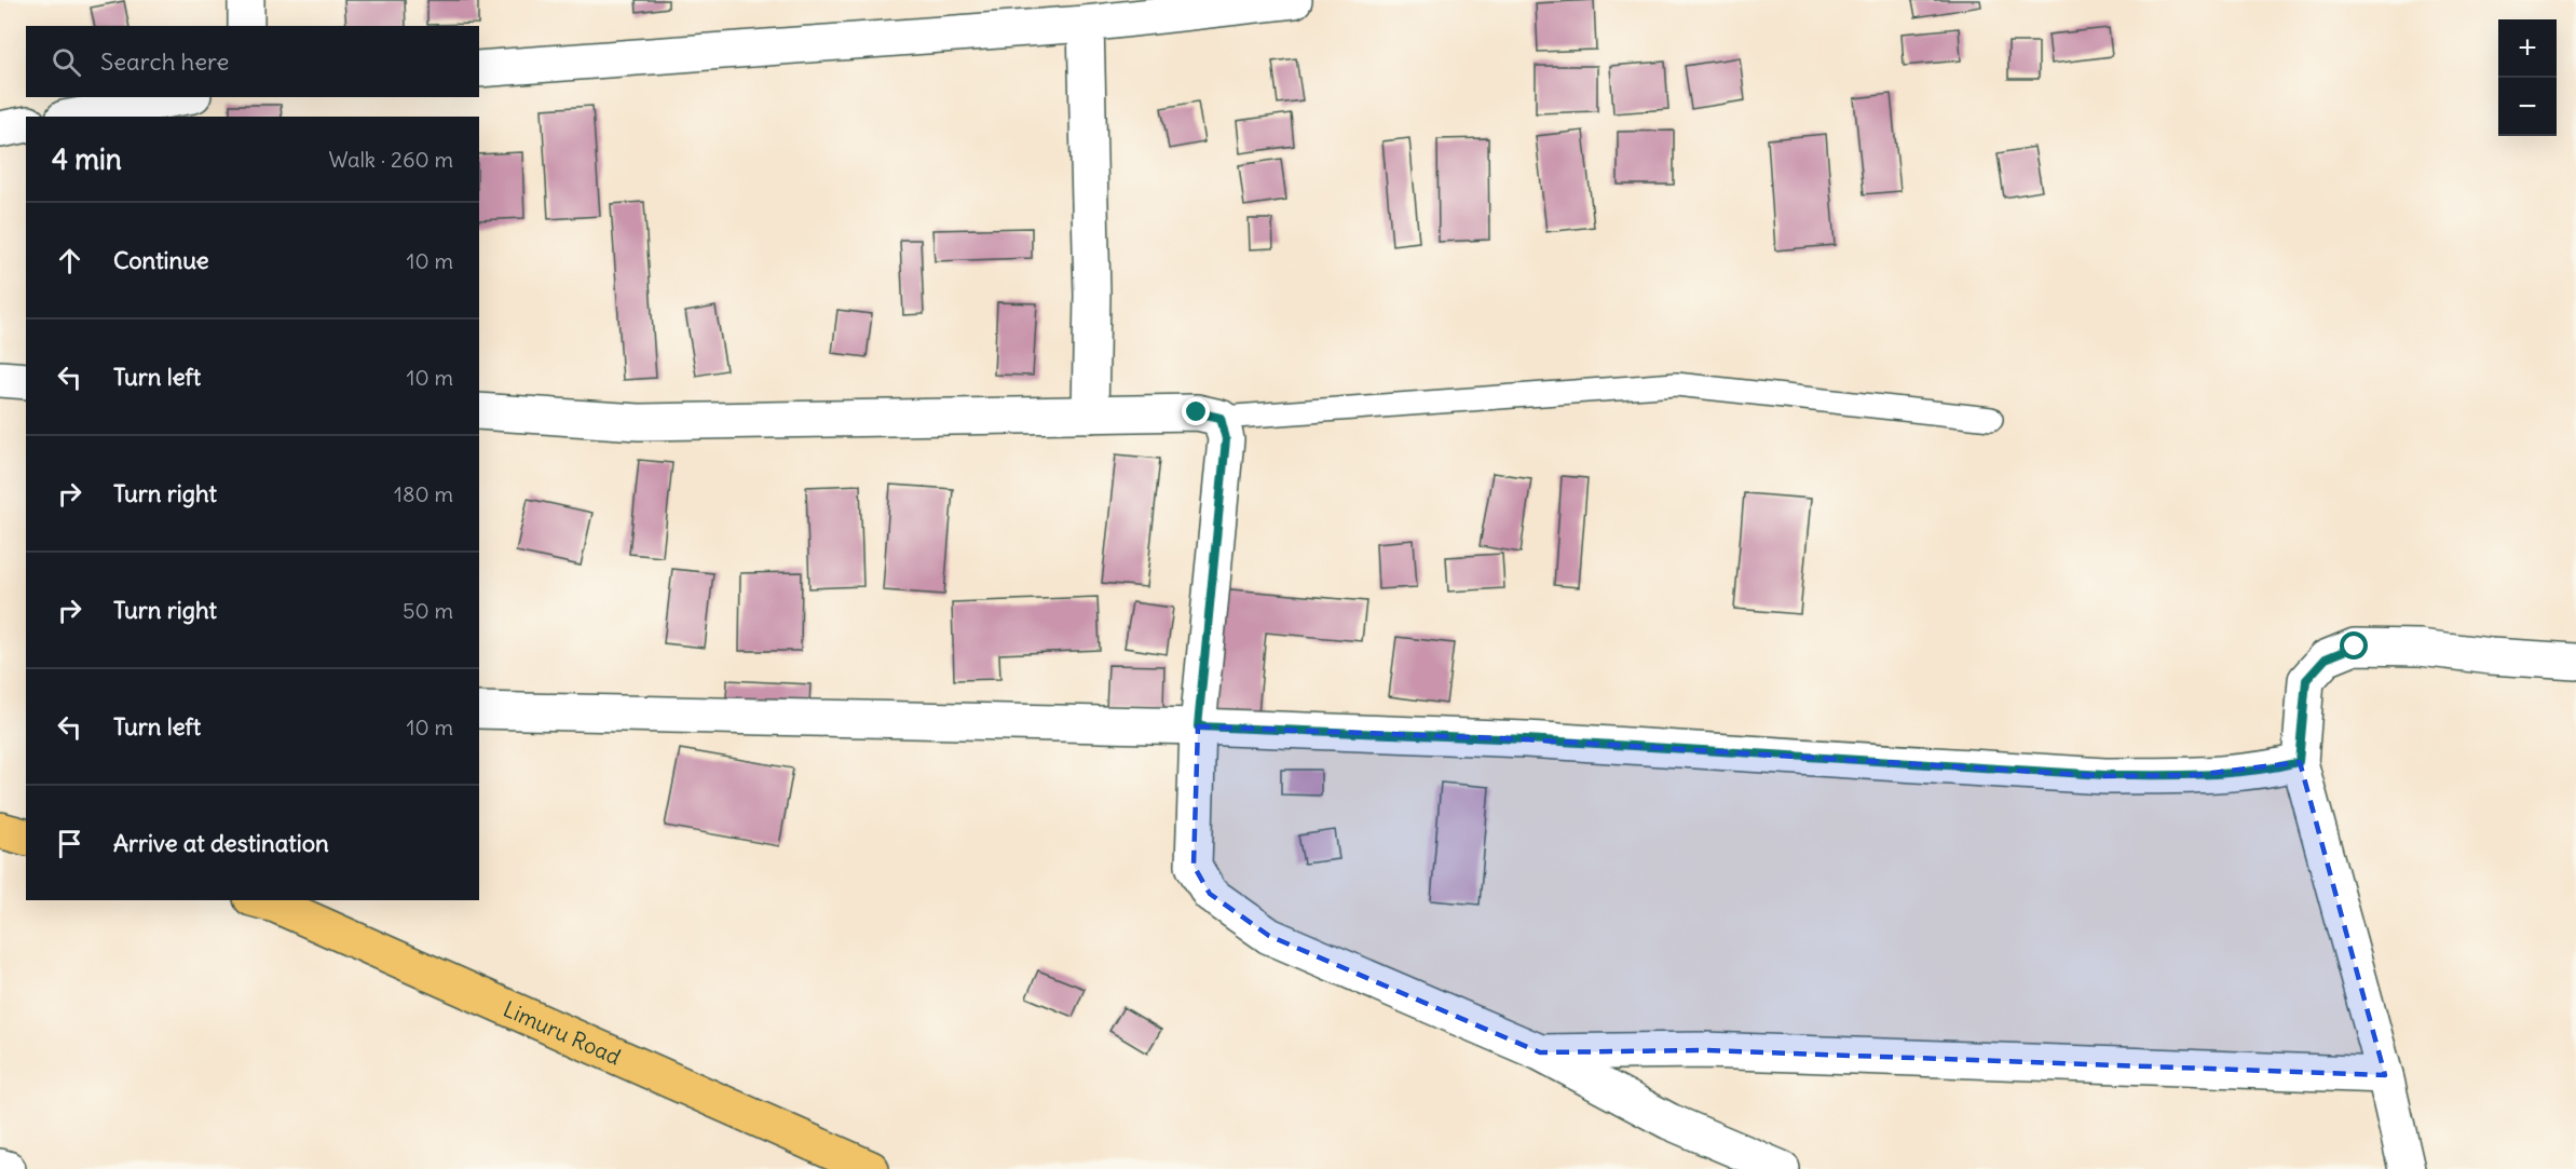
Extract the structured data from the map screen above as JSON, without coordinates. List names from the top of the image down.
{
  "streets": {
    "highway": ["Limuru Road"]
  },
  "page": {
    "map_buttons": ["+", "−"],
    "search": "Search here",
    "heading": ["4 min", "Walk · 260 m"],
    "list": [
      ["Continue", "10 m"],
      ["Turn left", "10 m"],
      ["Turn right", "180 m"],
      ["Turn right", "50 m"],
      ["Turn left", "10 m"],
      "Arrive at destination"
    ]
  }
}
